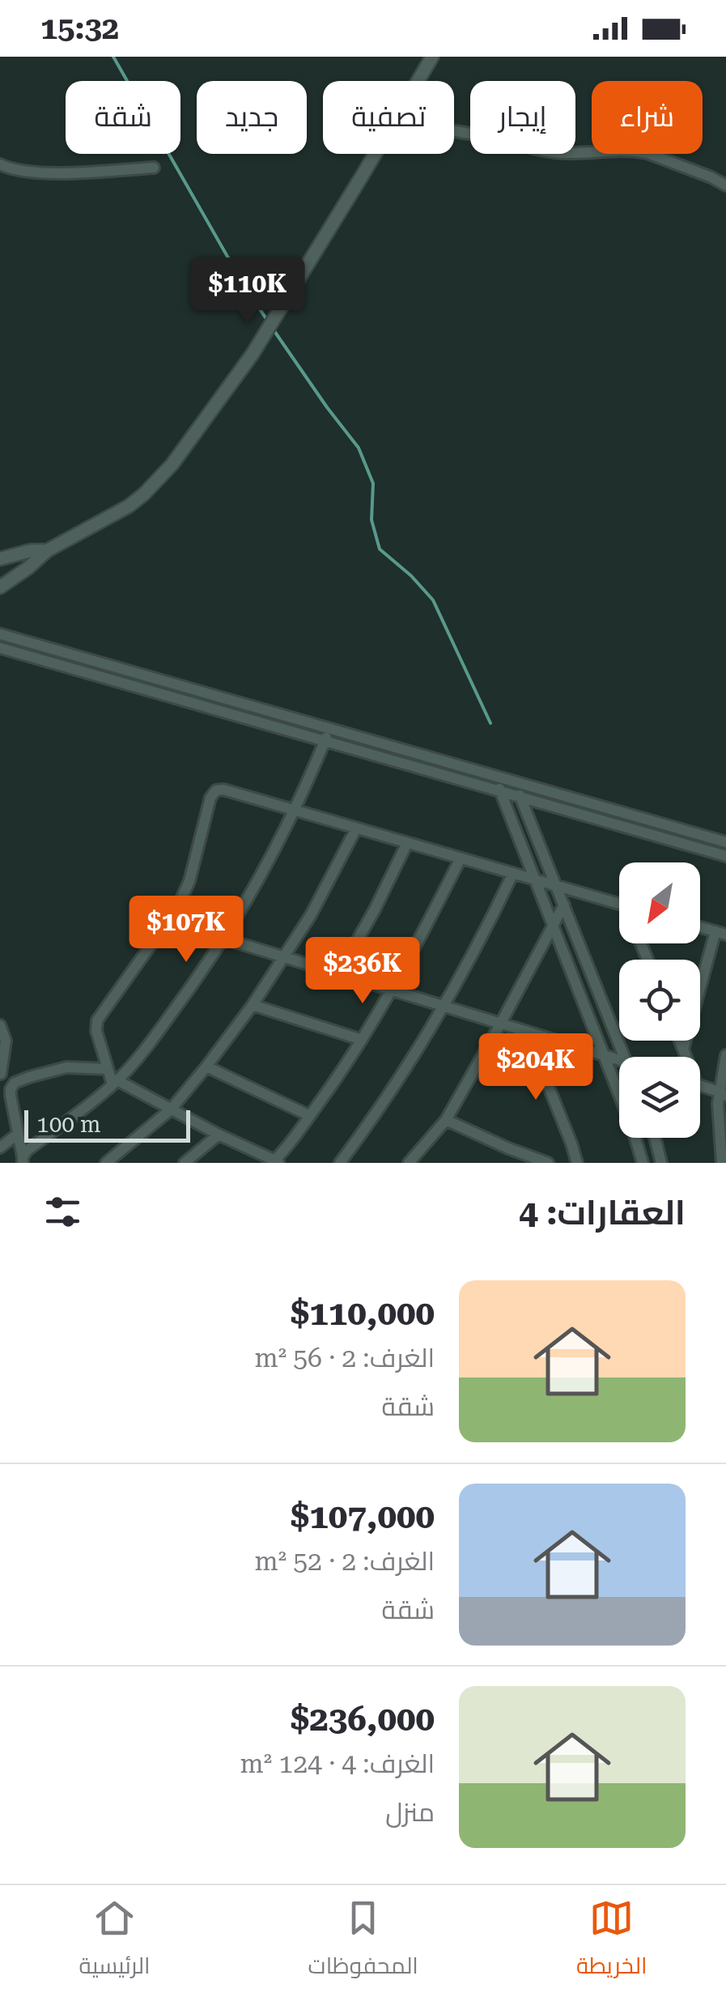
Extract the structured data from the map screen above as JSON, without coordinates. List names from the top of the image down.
{
  "scale_bar": "100 m",
  "north": "bottom left",
  "page": {
    "status": "15:32",
    "chip": [
      "شراء",
      "إيجار",
      "تصفية",
      "جديد",
      "شقة"
    ],
    "price": [
      "$110K",
      "$107K",
      "$236K",
      "$204K"
    ],
    "scale": "100 m",
    "heading": "العقارات: 4",
    "list": [
      {
        "name": "$110,000",
        "note": "الغرف: 2 · 56 m² · شقة"
      },
      {
        "name": "$107,000",
        "note": "الغرف: 2 · 52 m² · شقة"
      },
      {
        "name": "$236,000",
        "note": "الغرف: 4 · 124 m² · منزل"
      }
    ],
    "tabs": ["الخريطة", "المحفوظات", "الرئيسية"]
  }
}
